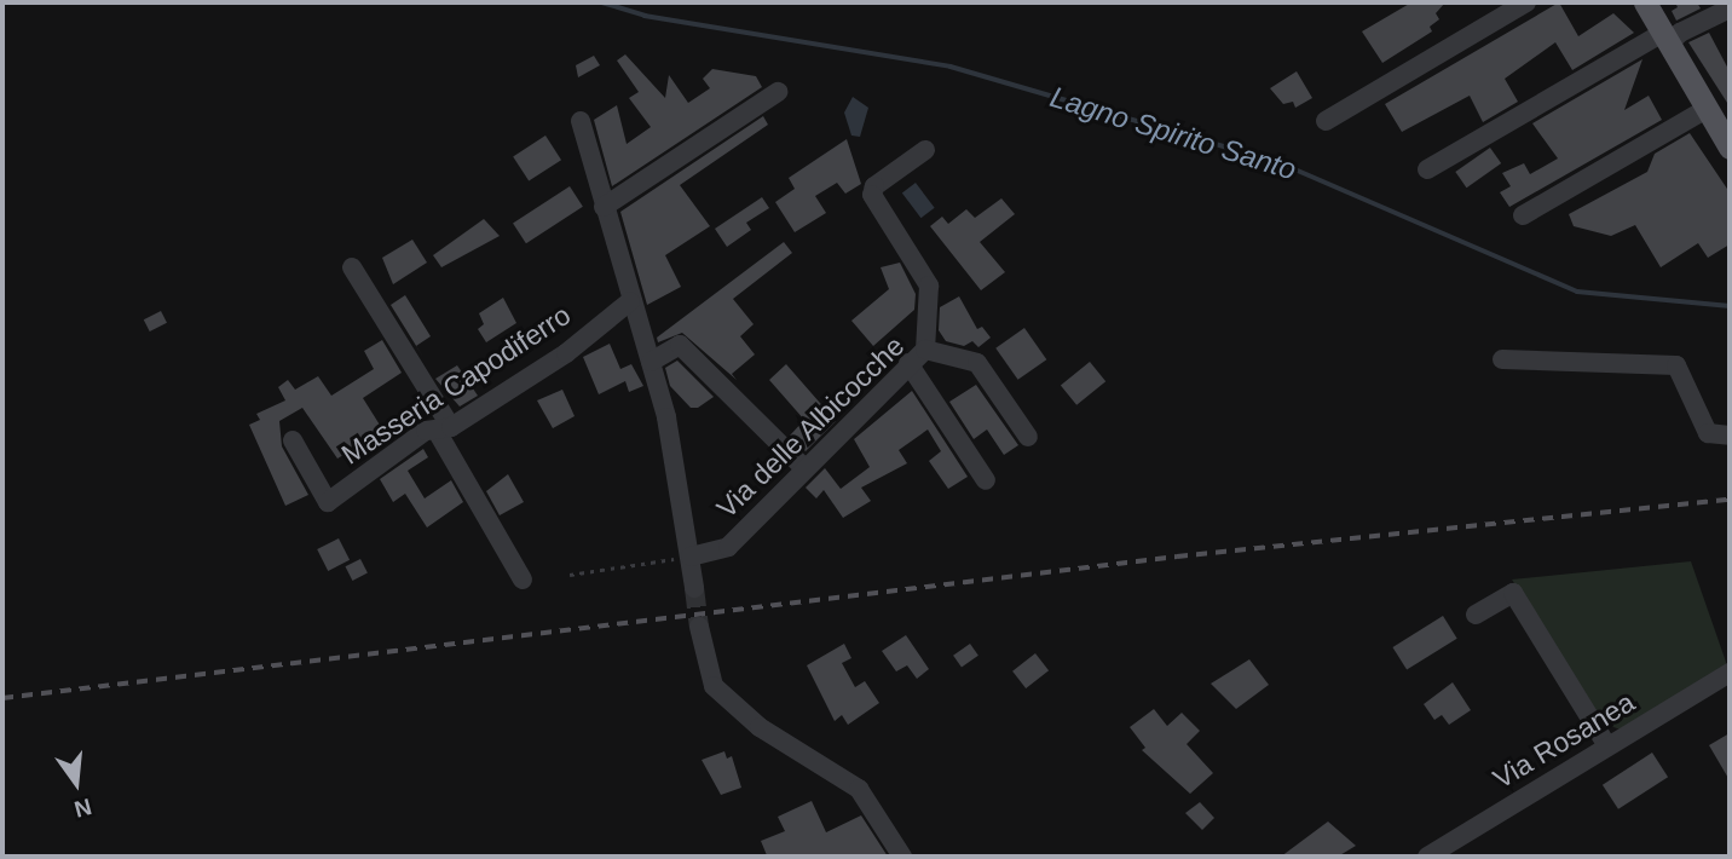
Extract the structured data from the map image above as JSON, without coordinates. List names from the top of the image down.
{
  "streets": {
    "street": ["Masseria Capodiferro", "Via delle Albicocche", "Via Rosanea"]
  },
  "crossings": [
    ["Masseria Capodiferro", "Via delle Albicocche"]
  ],
  "water": ["Lagno Spirito Santo"],
  "north": "bottom"
}
